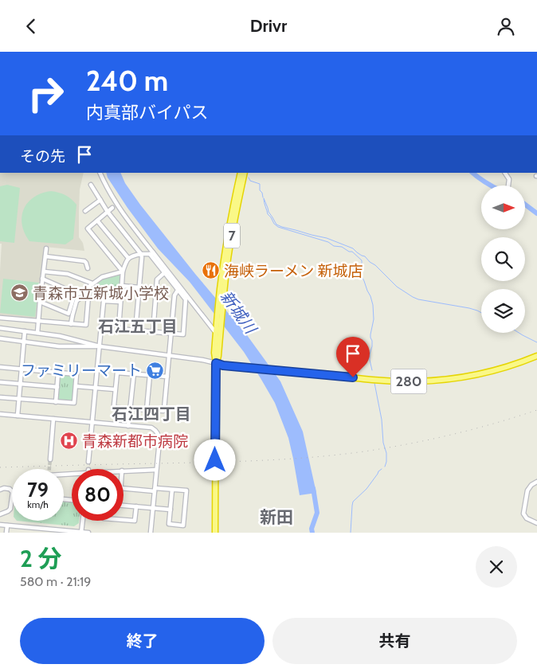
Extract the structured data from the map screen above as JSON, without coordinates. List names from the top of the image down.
{
  "streets": {
    "highway": ["7", "280"]
  },
  "crossings": [
    ["7", "280"]
  ],
  "districts": ["石江五丁目", "石江四丁目", "新田"],
  "water": ["新城川"],
  "places": {
    "restaurant": ["海峡ラーメン 新城店"],
    "school or university": ["青森市立新城小学校"],
    "supermarket": ["ファミリーマート"],
    "hospital": ["青森新都市病院"]
  },
  "north": "right",
  "page": {
    "header": "Drivr",
    "turn": ["240 m", "内真部バイパス"],
    "then": "その先",
    "speed": "79 km/h",
    "limit": "80",
    "heading": ["2 分", "580 m · 21:19"],
    "buttons": ["終了", "共有"]
  }
}
